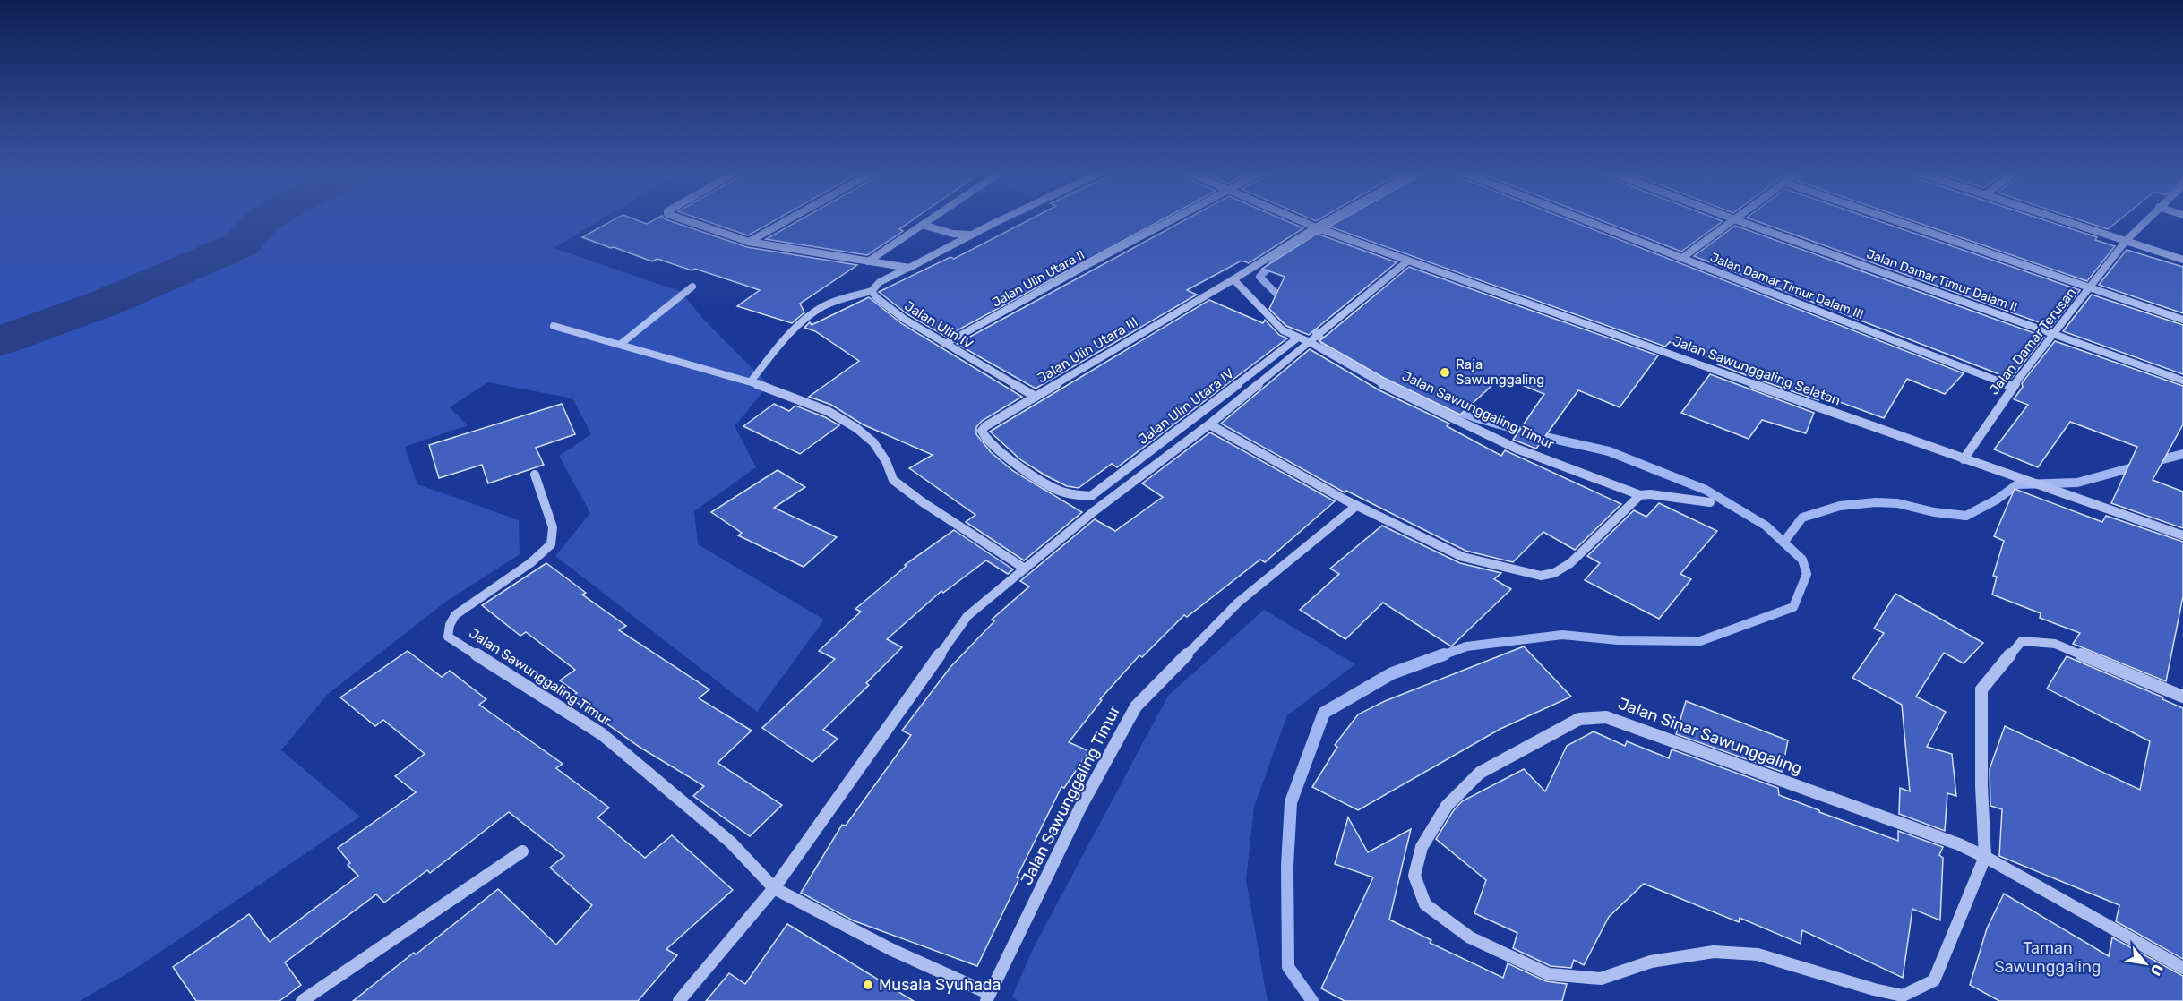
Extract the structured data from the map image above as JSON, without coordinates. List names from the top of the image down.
{
  "streets": {
    "street": [
      "Jalan Ulin Utara II",
      "Jalan Damar Timur Dalam II",
      "Jalan Damar Timur Dalam III",
      "Jalan Ulin IV",
      "Jalan Damar Terusan",
      "Jalan Ulin Utara III",
      "Jalan Sawunggaling Selatan",
      "Jalan Ulin Utara IV",
      "Jalan Sawunggaling Timur",
      "Jalan Sinar Sawunggaling"
    ]
  },
  "crossings": [
    ["Jalan Ulin Utara II", "Jalan Ulin IV"],
    ["Jalan Damar Timur Dalam II", "Jalan Damar Terusan"],
    ["Jalan Damar Timur Dalam III", "Jalan Damar Terusan"],
    ["Jalan Ulin IV", "Jalan Ulin Utara III"],
    ["Jalan Damar Terusan", "Jalan Sawunggaling Selatan"],
    ["Jalan Ulin Utara III", "Jalan Sawunggaling Selatan"],
    ["Jalan Ulin Utara III", "Jalan Ulin Utara IV"]
  ],
  "parks": ["Taman Sawunggaling"],
  "places": ["Raja Sawunggaling", "Musala Syuhada"],
  "north": "bottom right"
}
